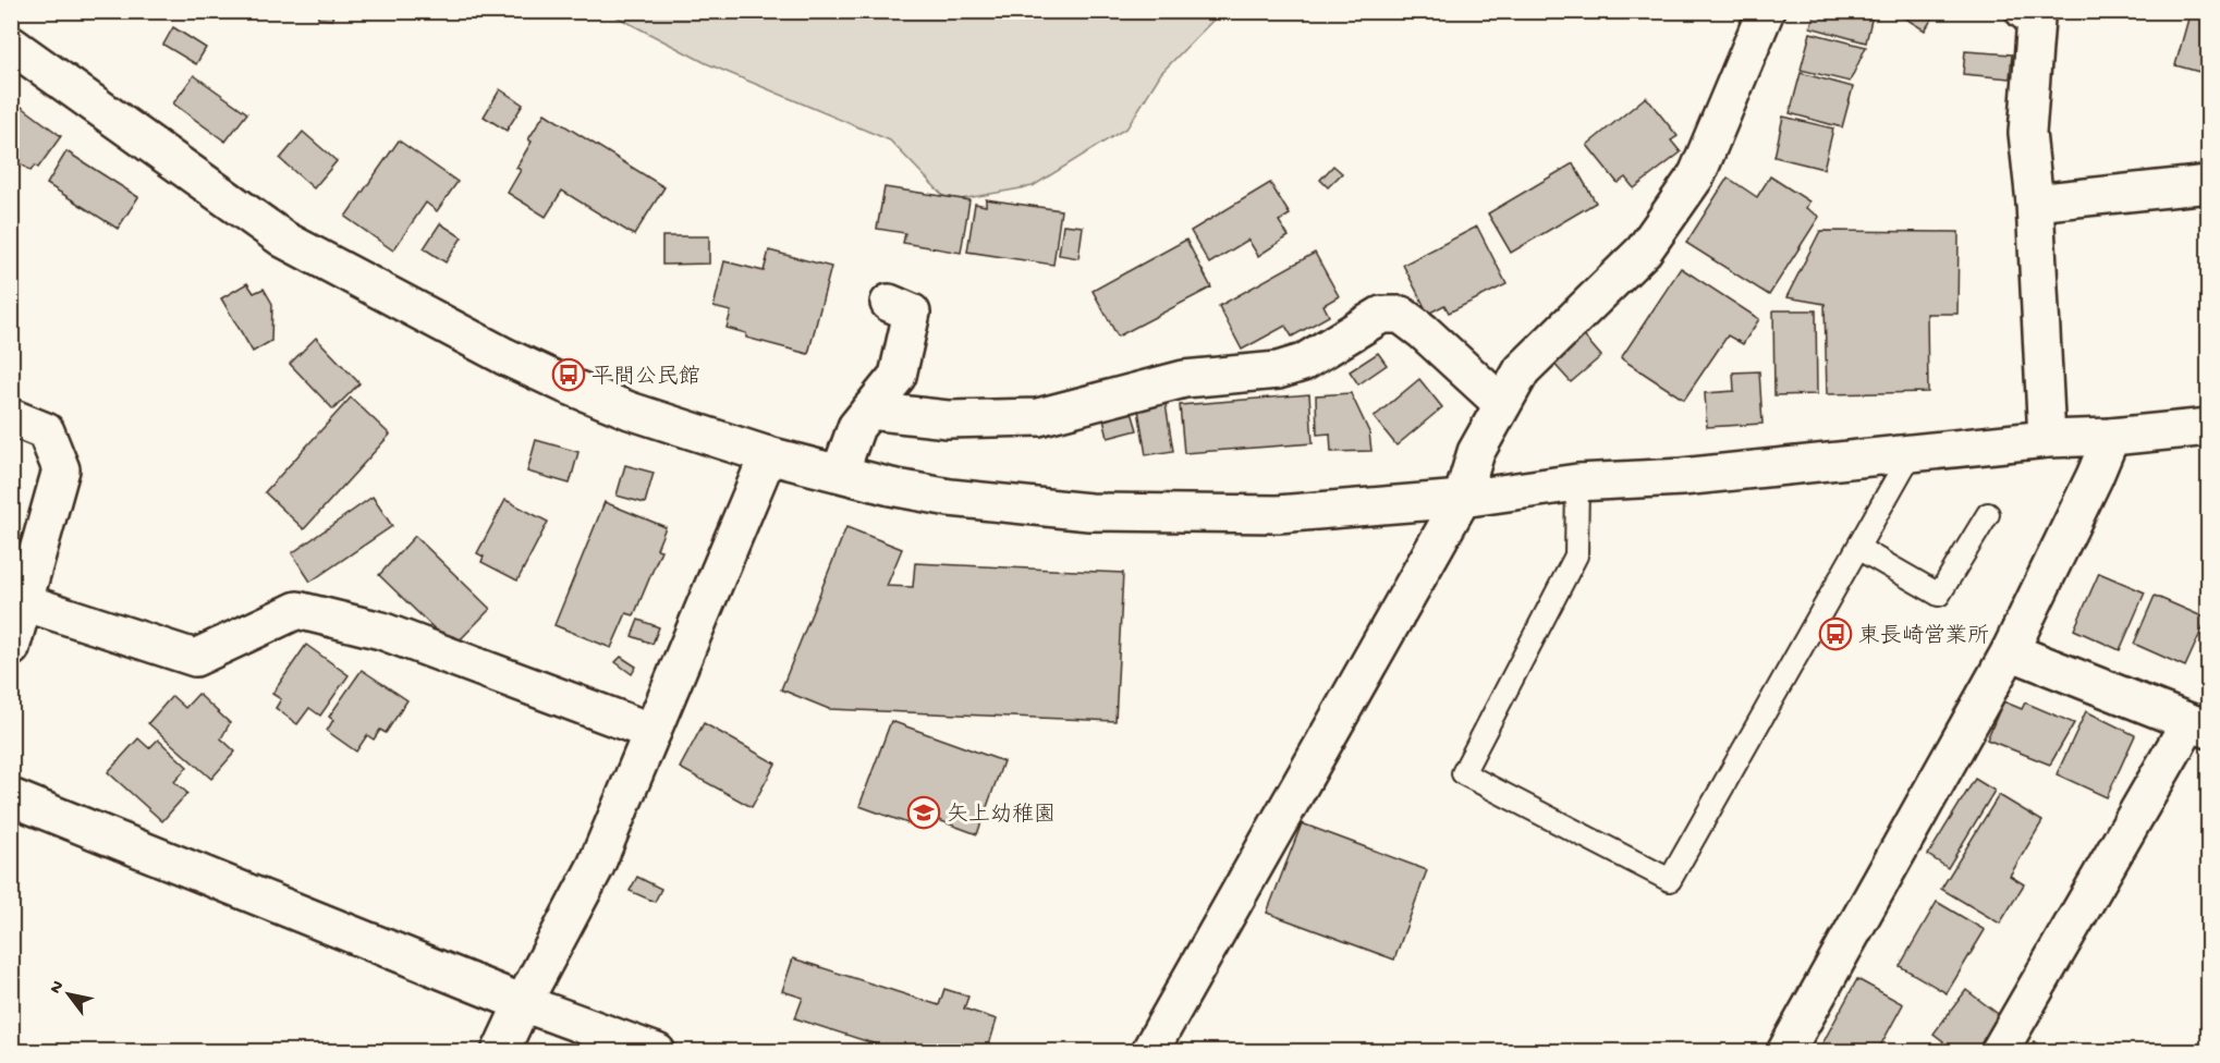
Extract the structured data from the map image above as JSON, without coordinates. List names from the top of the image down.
{
  "places": {
    "bus stop": ["平間公民館", "東長崎営業所"],
    "school or university": ["矢上幼稚園"]
  },
  "north": "top left"
}
